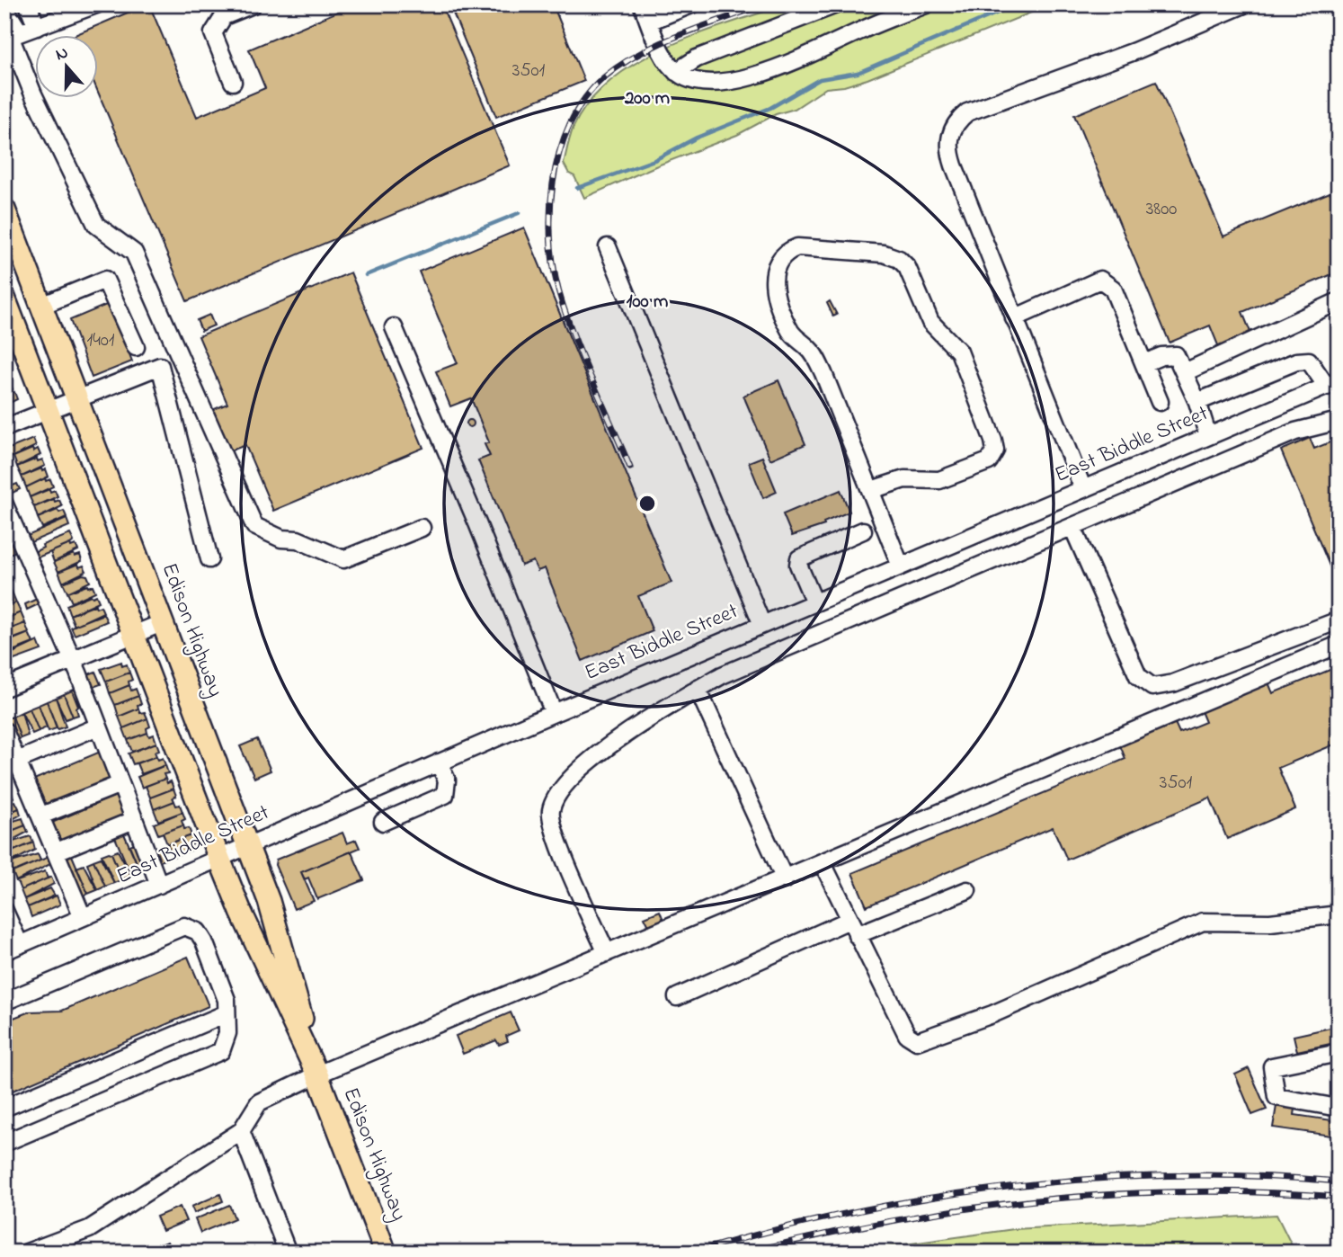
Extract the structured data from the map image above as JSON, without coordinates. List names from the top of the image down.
{
  "streets": {
    "main road": ["Edison Highway"],
    "street": ["East Biddle Street"]
  },
  "crossings": [
    ["East Biddle Street", "Edison Highway"]
  ],
  "house_numbers": [
    "3501",
    "3800",
    "1401",
    "3501"
  ],
  "north": "top",
  "rings": ["200 m", "100 m"]
}
